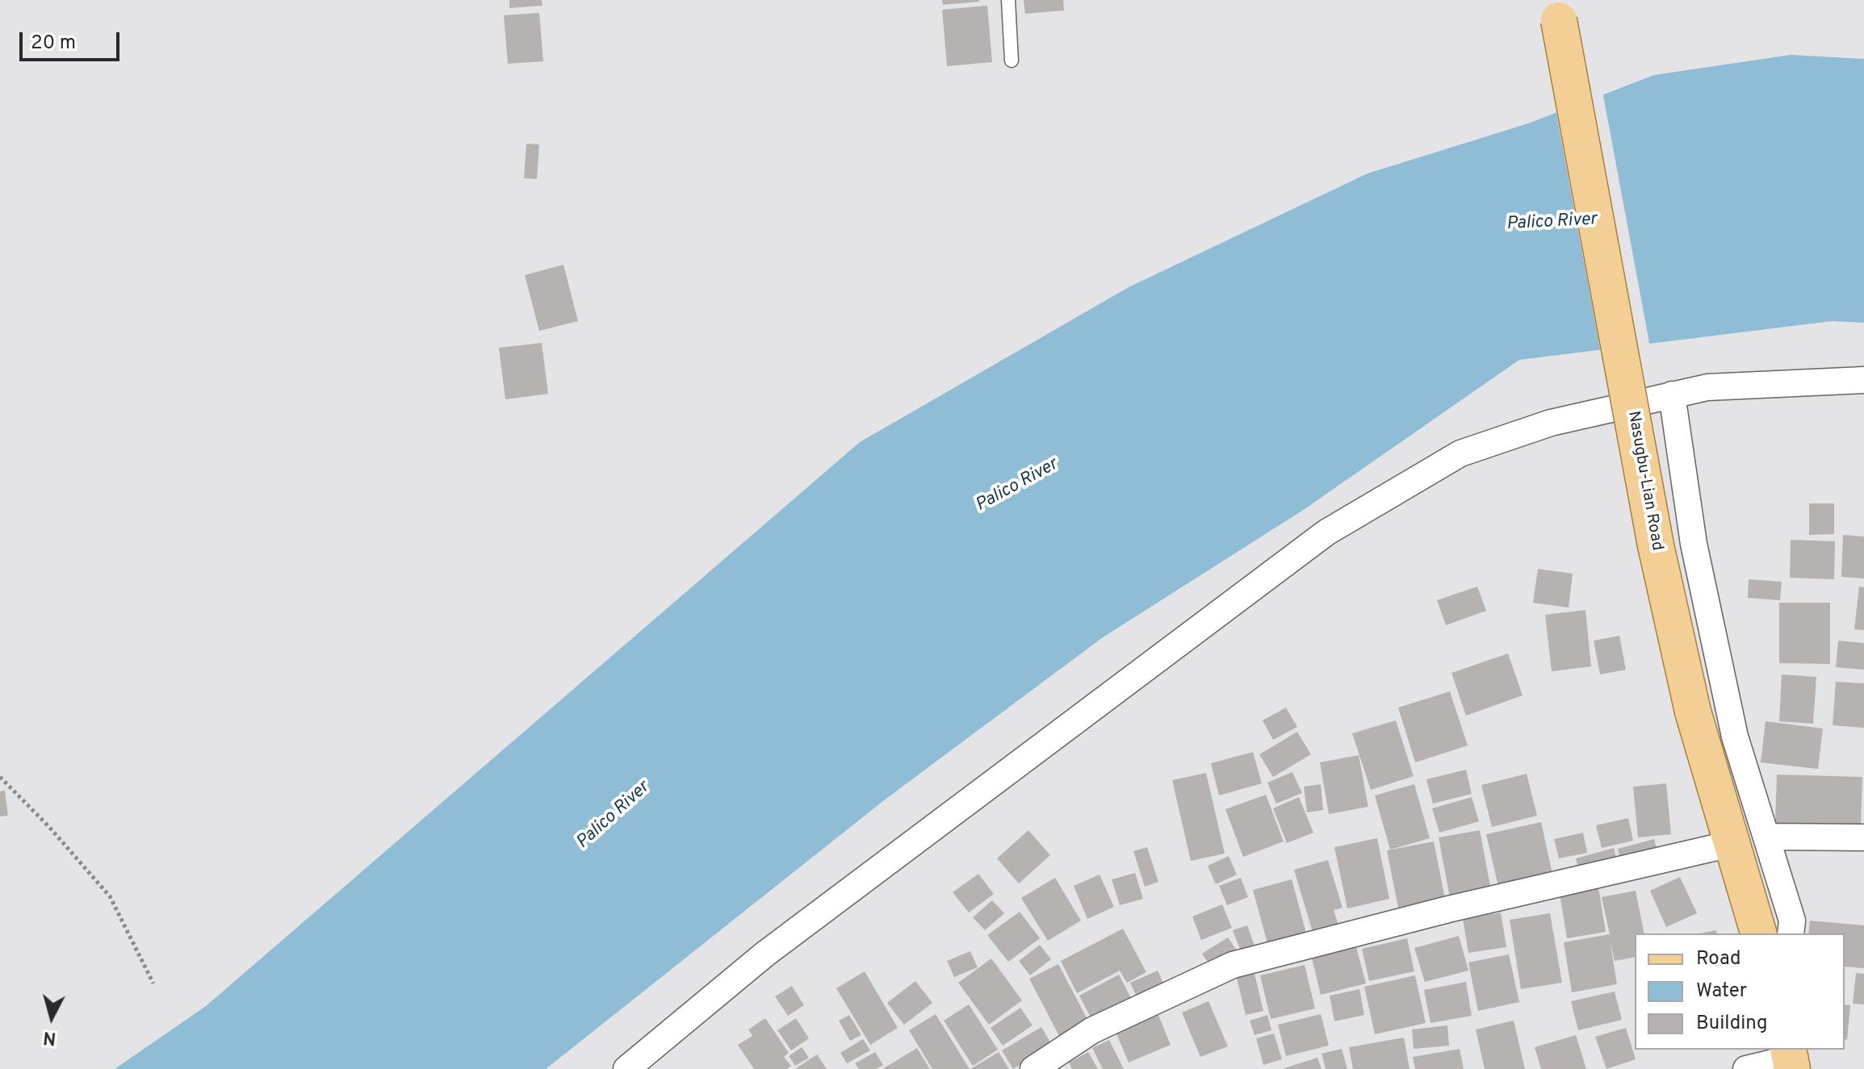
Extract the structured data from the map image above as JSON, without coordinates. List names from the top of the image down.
{
  "streets": {
    "main road": ["Nasugbu-Lian Road"]
  },
  "water": ["Palico River"],
  "legend": ["Road", "Water", "Building"],
  "scale_bar": "20 m",
  "north": "bottom"
}
